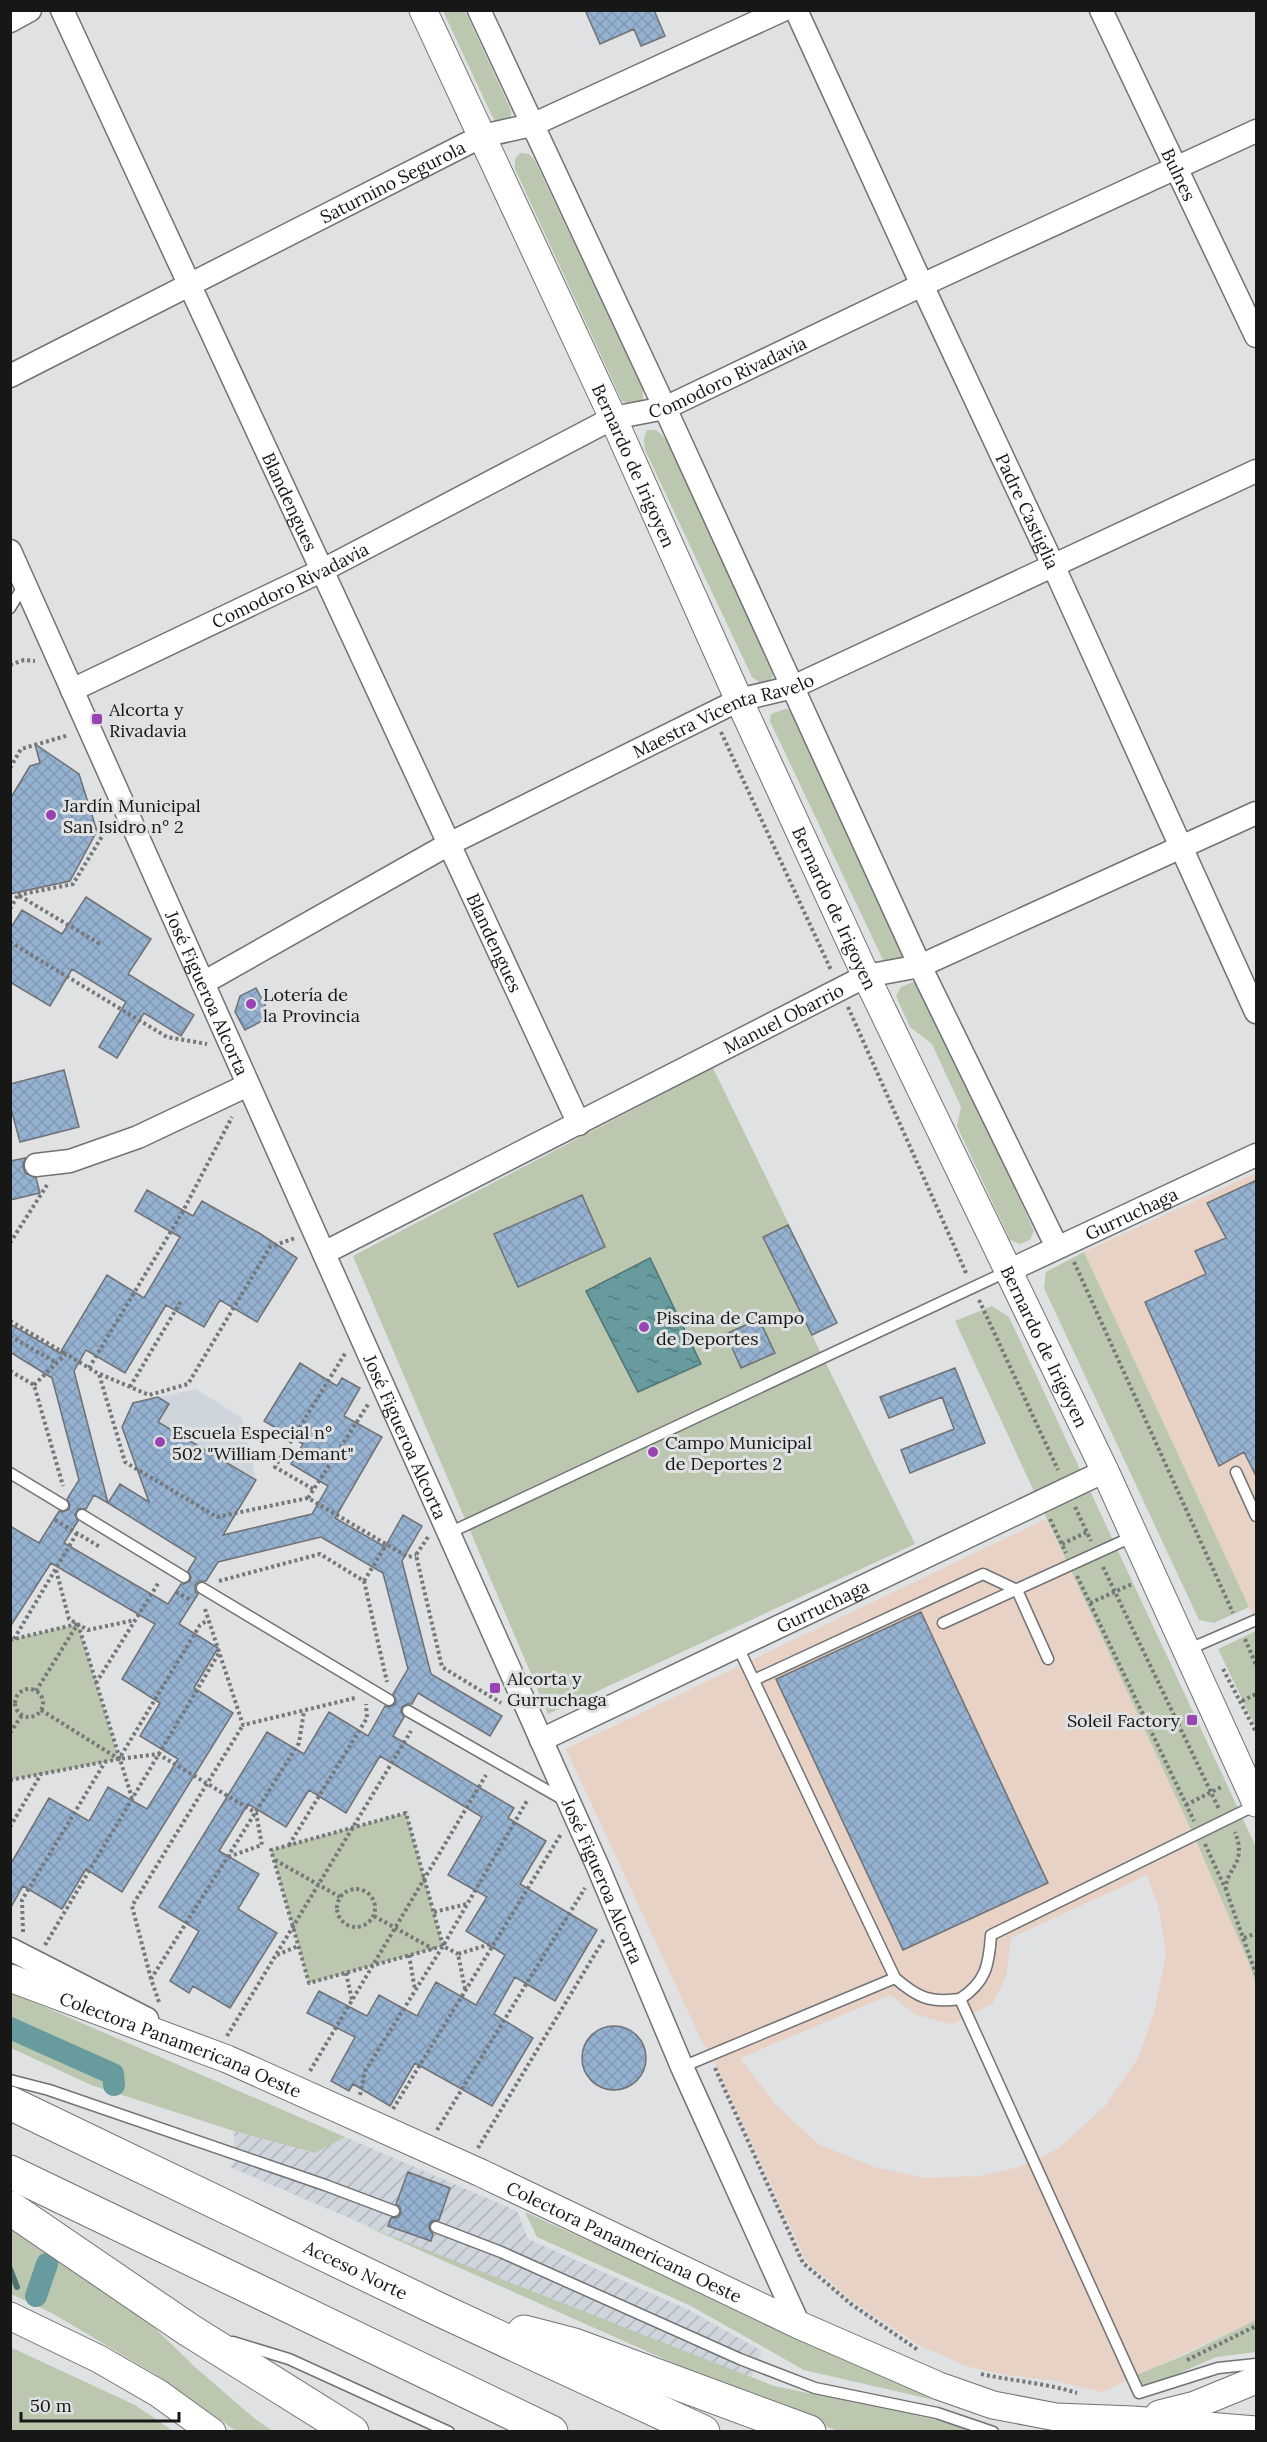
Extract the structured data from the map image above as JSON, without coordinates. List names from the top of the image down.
{
  "streets": {
    "highway": ["Acceso Norte"],
    "street": [
      "Bulnes",
      "Saturnino Segurola",
      "Comodoro Rivadavia",
      "Bernardo de Irigoyen",
      "Blandengues",
      "Padre Castiglia",
      "Maestra Vicenta Ravelo",
      "José Figueroa Alcorta",
      "Manuel Obarrio",
      "Gurruchaga",
      "Colectora Panamericana Oeste"
    ]
  },
  "crossings": [
    ["Bulnes", "Comodoro Rivadavia"],
    ["Saturnino Segurola", "Bernardo de Irigoyen"],
    ["Saturnino Segurola", "Blandengues"],
    ["Comodoro Rivadavia", "Bernardo de Irigoyen"],
    ["Comodoro Rivadavia", "Blandengues"],
    ["Comodoro Rivadavia", "Padre Castiglia"],
    ["Comodoro Rivadavia", "José Figueroa Alcorta"],
    ["Bernardo de Irigoyen", "Maestra Vicenta Ravelo"],
    ["Bernardo de Irigoyen", "Manuel Obarrio"],
    ["Bernardo de Irigoyen", "Gurruchaga"],
    ["Blandengues", "Maestra Vicenta Ravelo"],
    ["Blandengues", "Manuel Obarrio"],
    ["Padre Castiglia", "Maestra Vicenta Ravelo"],
    ["Padre Castiglia", "Manuel Obarrio"],
    ["Maestra Vicenta Ravelo", "José Figueroa Alcorta"],
    ["José Figueroa Alcorta", "Manuel Obarrio"],
    ["José Figueroa Alcorta", "Gurruchaga"],
    ["José Figueroa Alcorta", "Colectora Panamericana Oeste"]
  ],
  "places": {
    "transit": ["Alcorta y Rivadavia", "Alcorta y Gurruchaga", "Soleil Factory"],
    "other": [
      "Jardín Municipal San Isidro n° 2",
      "Lotería de la Provincia",
      "Piscina de Campo de Deportes",
      "Escuela Especial n° 502 \"William Demant\"",
      "Campo Municipal de Deportes 2"
    ]
  },
  "scale_bar": "50 m"
}
